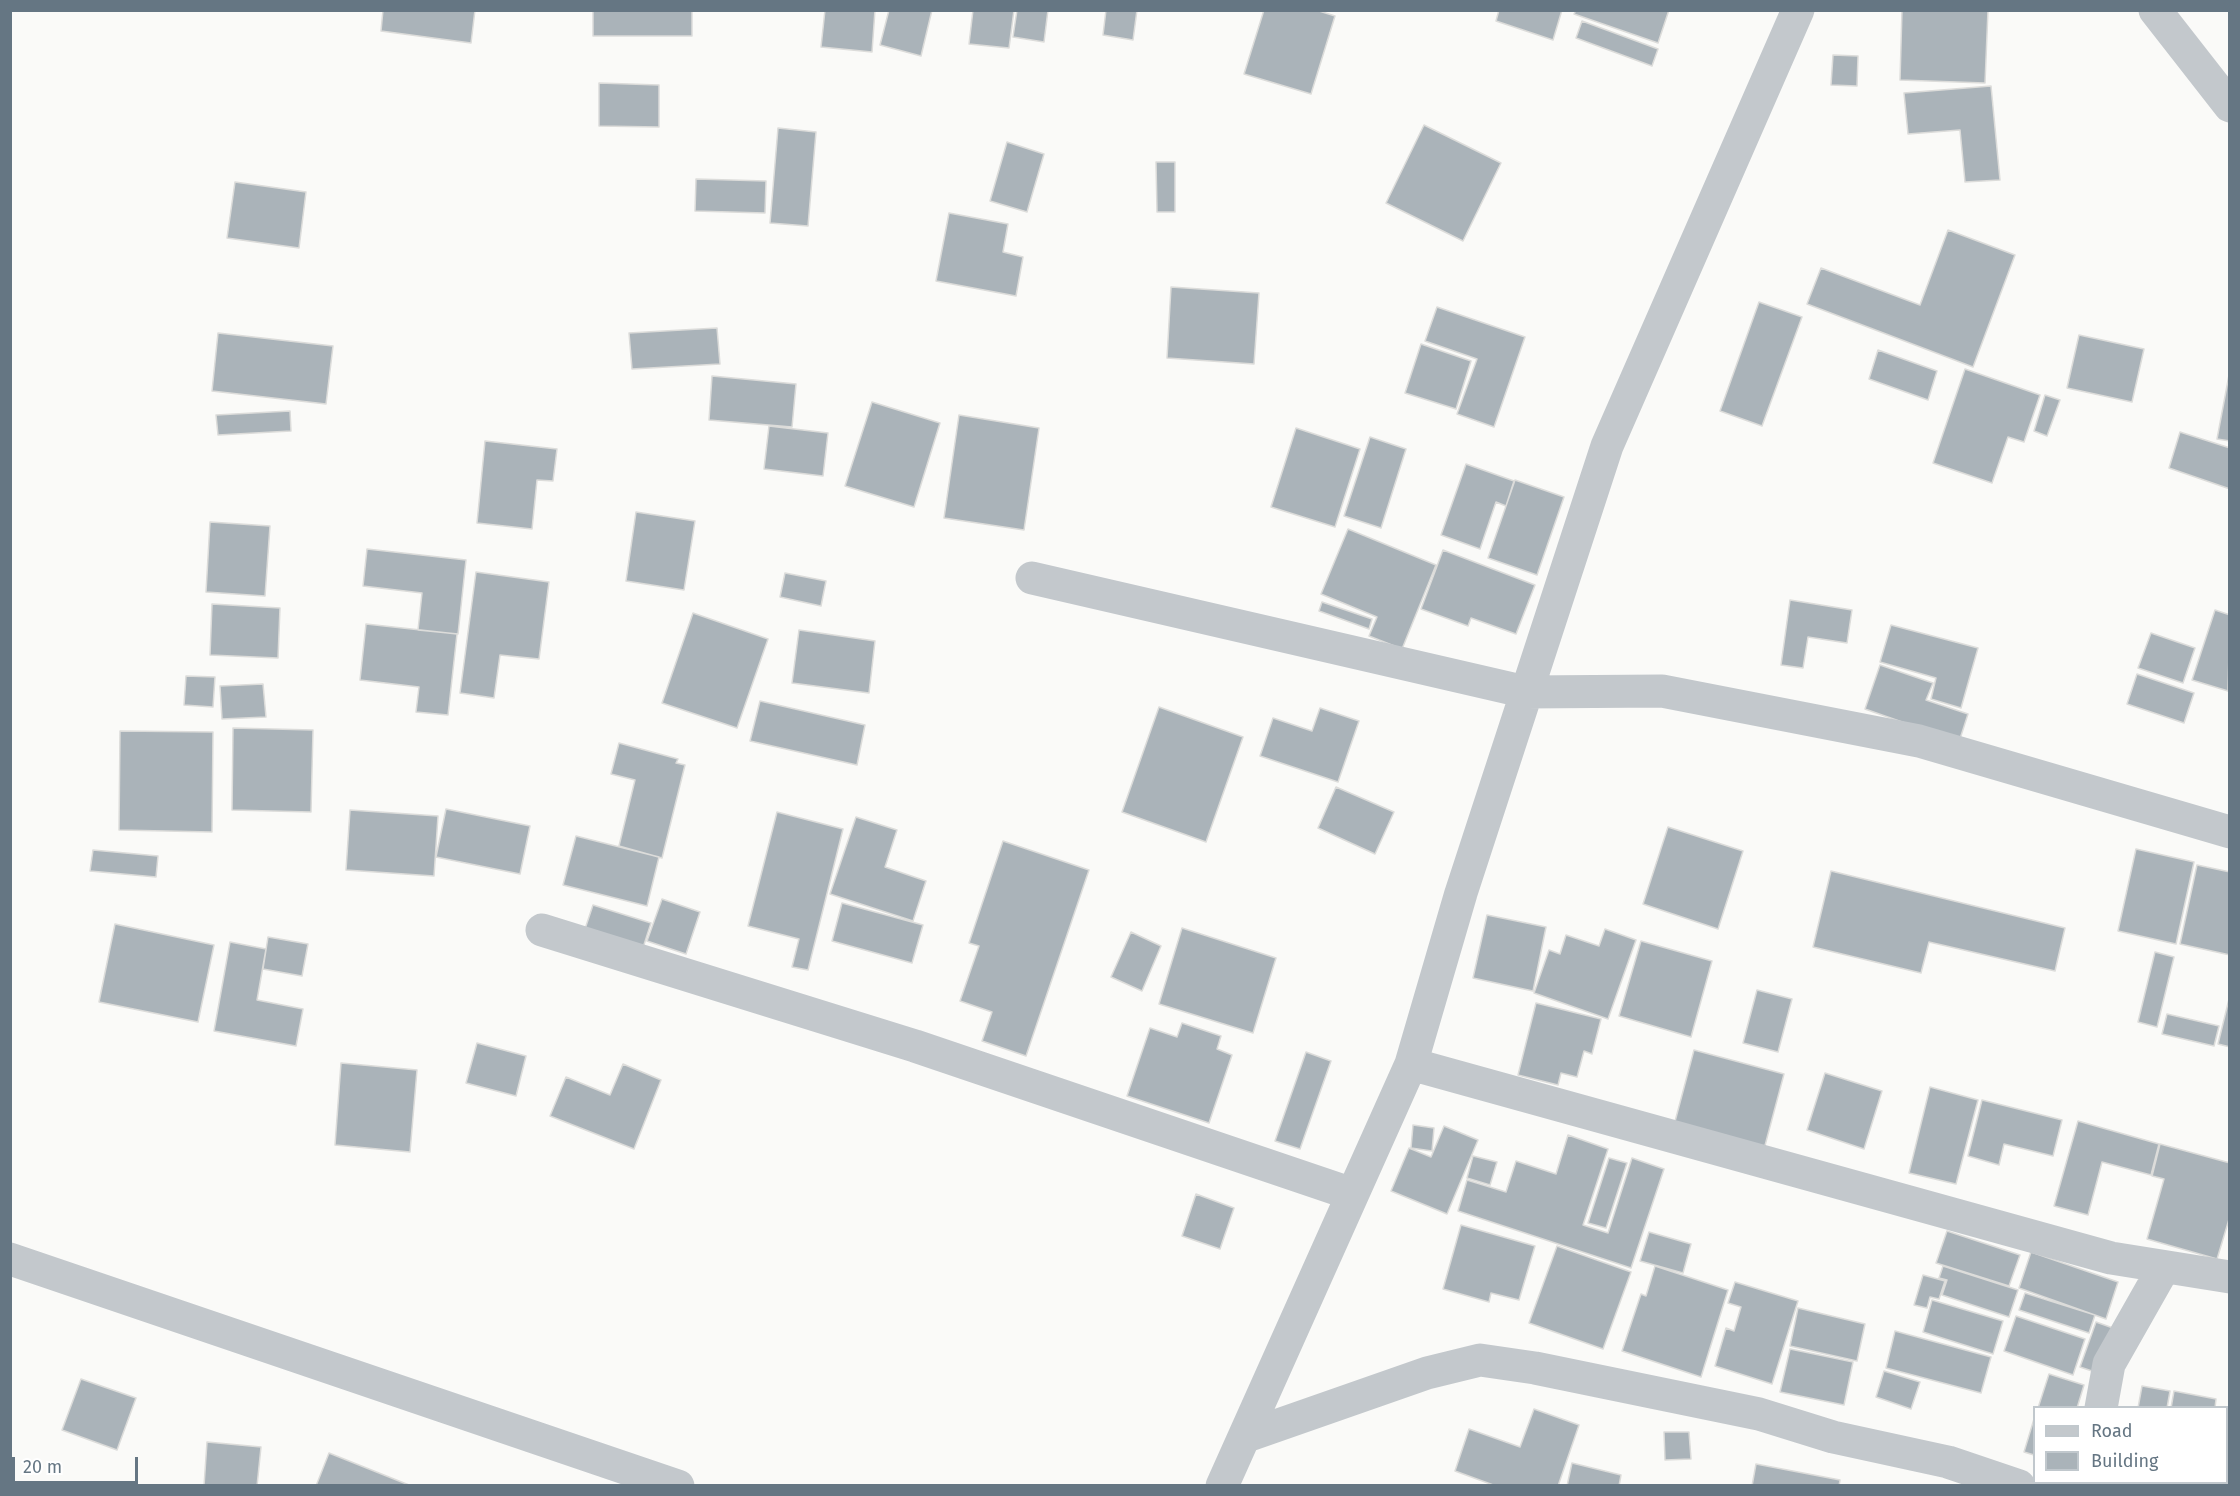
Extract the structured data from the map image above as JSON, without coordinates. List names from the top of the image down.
{
  "legend": ["Road", "Building"],
  "scale_bar": "20 m"
}
